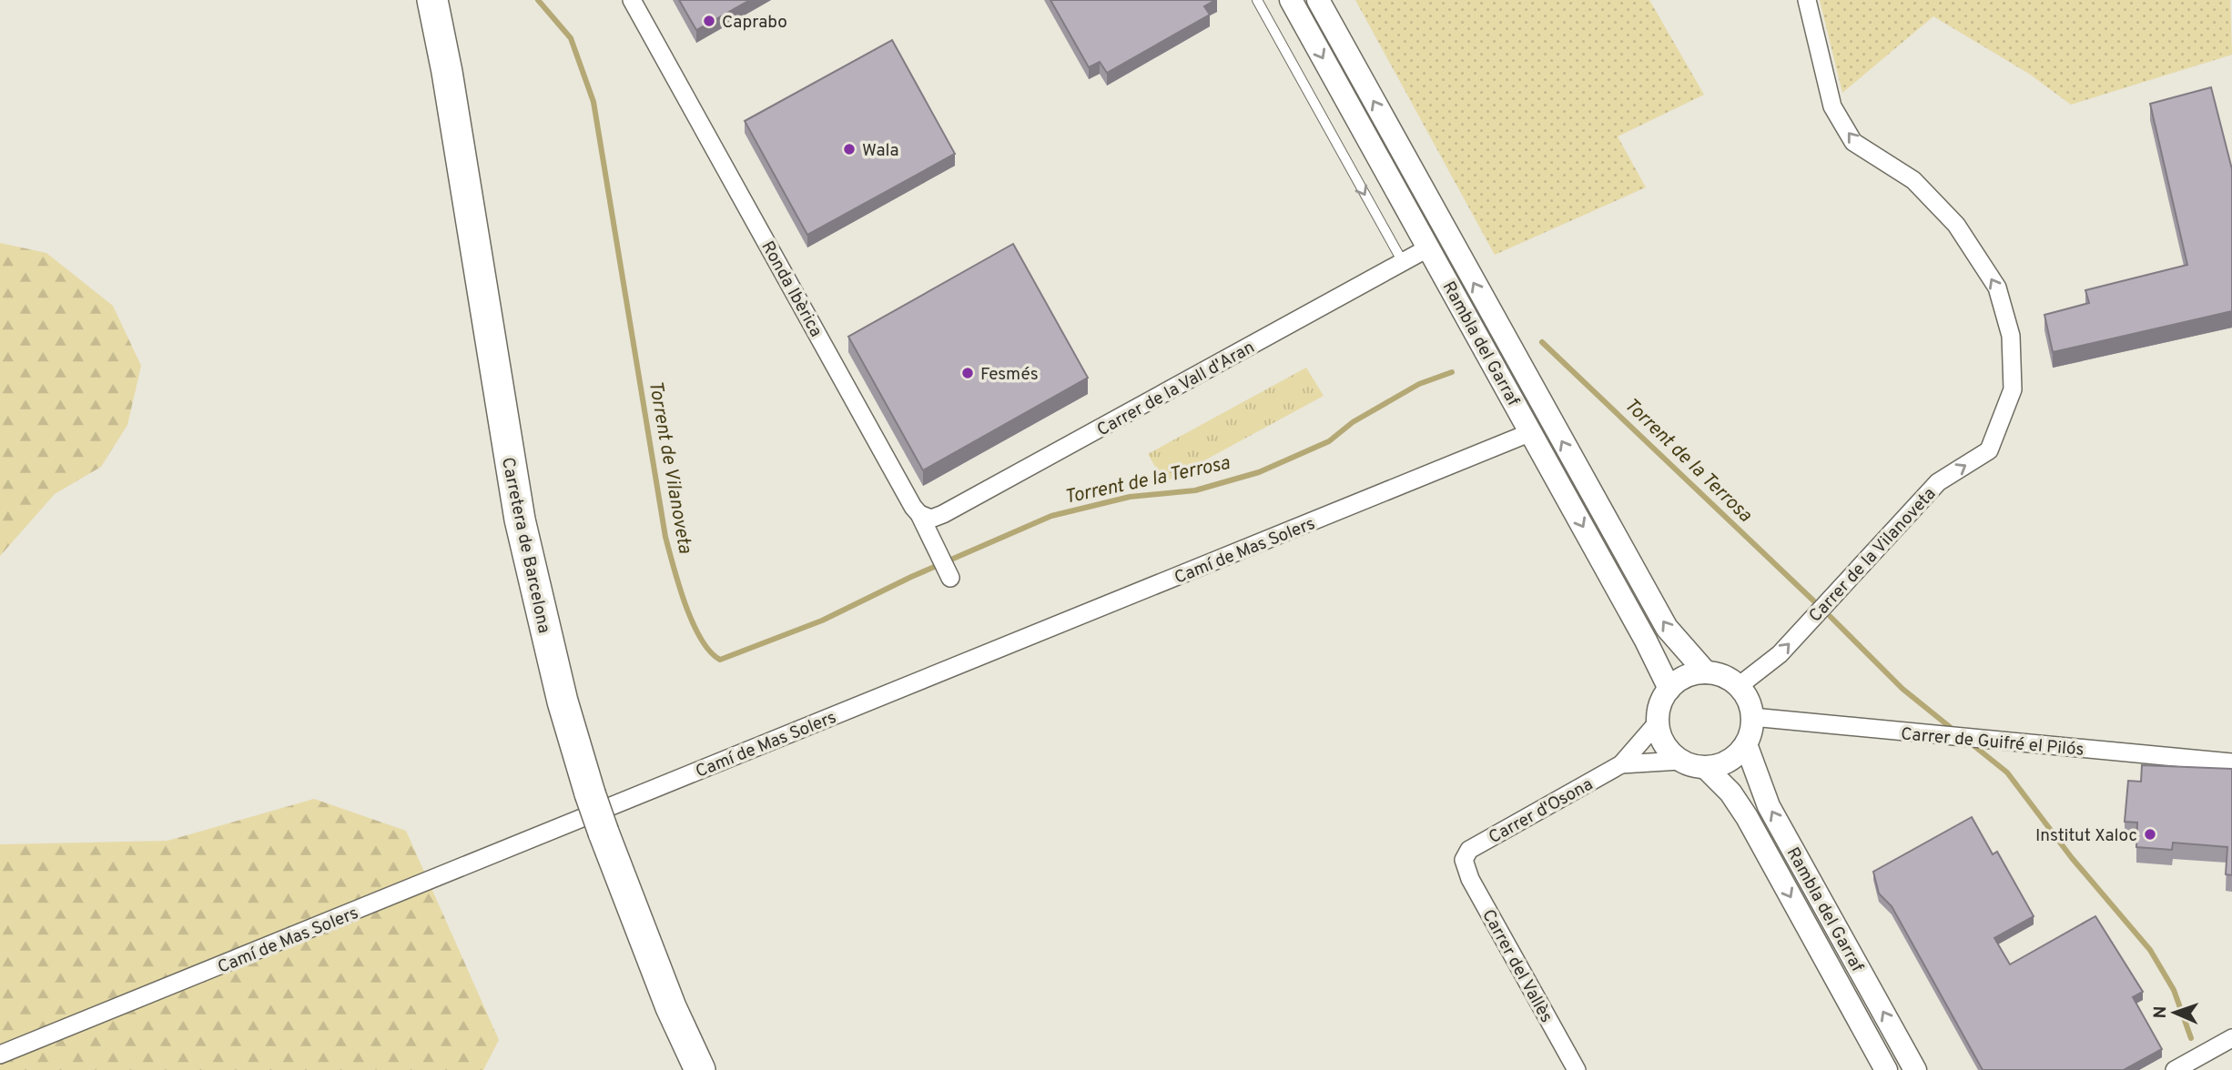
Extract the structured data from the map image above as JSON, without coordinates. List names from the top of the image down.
{
  "streets": {
    "highway": ["Carretera de Barcelona"],
    "street": [
      "Ronda Ibèrica",
      "Rambla del Garraf",
      "Carrer de la Vall d'Aran",
      "Camí de Mas Solers",
      "Carrer de la Vilanoveta",
      "Carrer de Guifré el Pilós",
      "Carrer d'Osona",
      "Carrer del Vallès"
    ]
  },
  "crossings": [
    ["Ronda Ibèrica", "Carrer de la Vall d'Aran"],
    ["Rambla del Garraf", "Carrer de la Vall d'Aran"],
    ["Rambla del Garraf", "Camí de Mas Solers"],
    ["Rambla del Garraf", "Carrer de la Vilanoveta"],
    ["Rambla del Garraf", "Carrer de Guifré el Pilós"],
    ["Rambla del Garraf", "Carrer d'Osona"],
    ["Carrer de la Vilanoveta", "Carrer de Guifré el Pilós"],
    ["Carrer de la Vilanoveta", "Carrer d'Osona"],
    ["Carrer de Guifré el Pilós", "Carrer d'Osona"],
    ["Carrer d'Osona", "Carrer del Vallès"]
  ],
  "water": ["Torrent de la Terrosa", "Torrent de Vilanoveta"],
  "places": [
    "Caprabo",
    "Wala",
    "Fesmés",
    "Institut Xaloc"
  ],
  "north": "left"
}
